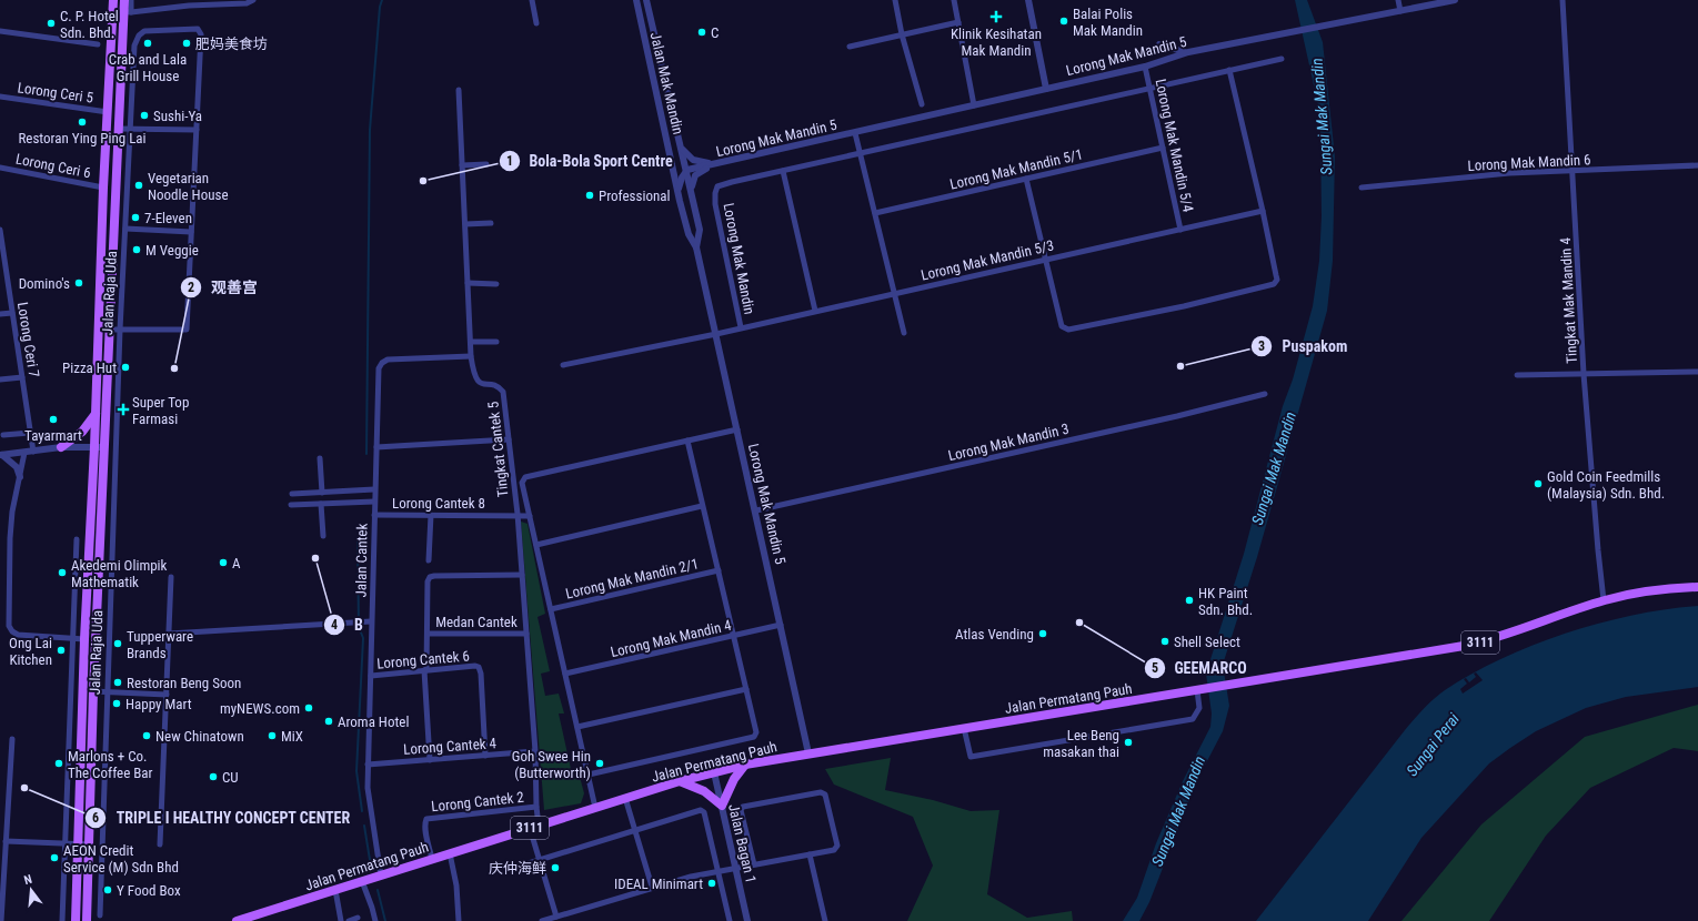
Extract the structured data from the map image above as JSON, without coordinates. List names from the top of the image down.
{
  "streets": {
    "main road": ["Jalan Raja Uda", "3111", "Jalan Permatang Pauh"],
    "street": [
      "Lorong Mak Mandin 5",
      "Jalan Mak Mandin",
      "Lorong Ceri 5",
      "Lorong Mak Mandin 5/4",
      "Lorong Mak Mandin 6",
      "Lorong Ceri 6",
      "Lorong Mak Mandin 5/1",
      "Lorong Mak Mandin",
      "Lorong Mak Mandin 5/3",
      "Tingkat Mak Mandin 4",
      "Lorong Ceri 7",
      "Lorong Mak Mandin 3",
      "Tingkat Cantek 5",
      "Lorong Cantek 8",
      "Jalan Cantek",
      "Lorong Mak Mandin 2/1",
      "Medan Cantek",
      "Lorong Mak Mandin 4",
      "Lorong Cantek 6",
      "Lorong Cantek 4",
      "Lorong Cantek 2",
      "Jalan Bagan 1"
    ]
  },
  "crossings": [
    ["Lorong Mak Mandin 5", "Jalan Mak Mandin"],
    ["Lorong Mak Mandin 5", "Lorong Mak Mandin 5/4"],
    ["Lorong Mak Mandin 5", "Lorong Mak Mandin 5/3"],
    ["Lorong Mak Mandin 5", "Lorong Mak Mandin 3"],
    ["Lorong Mak Mandin 5", "Lorong Mak Mandin 4"],
    ["Lorong Mak Mandin 5", "Jalan Permatang Pauh"],
    ["Lorong Ceri 5", "Jalan Raja Uda"],
    ["Lorong Mak Mandin 5/4", "Lorong Mak Mandin 5/1"],
    ["Lorong Mak Mandin 5/4", "Lorong Mak Mandin 5/3"],
    ["Lorong Mak Mandin 6", "Tingkat Mak Mandin 4"],
    ["Lorong Ceri 6", "Jalan Raja Uda"],
    ["Lorong Mak Mandin", "Lorong Mak Mandin 5/3"],
    ["Tingkat Mak Mandin 4", "Jalan Permatang Pauh"],
    ["Tingkat Cantek 5", "Lorong Cantek 8"],
    ["Tingkat Cantek 5", "Jalan Cantek"],
    ["Tingkat Cantek 5", "Medan Cantek"],
    ["Tingkat Cantek 5", "Jalan Permatang Pauh"],
    ["Tingkat Cantek 5", "Lorong Cantek 4"],
    ["Tingkat Cantek 5", "Lorong Cantek 2"],
    ["Lorong Cantek 8", "Jalan Cantek"],
    ["Jalan Cantek", "Lorong Cantek 6"],
    ["Jalan Cantek", "Jalan Permatang Pauh"],
    ["Jalan Cantek", "Lorong Cantek 4"],
    ["Lorong Cantek 6", "Lorong Cantek 4"],
    ["Jalan Permatang Pauh", "Lorong Cantek 2"],
    ["Jalan Permatang Pauh", "Jalan Bagan 1"]
  ],
  "water": ["Sungai Mak Mandin", "Sungai Perai"],
  "places": {
    "health": ["Klinik Kesihatan Mak Mandin", "Super Top Farmasi"],
    "other": [
      "Balai Polis Mak Mandin",
      "C. P. Hotel Sdn. Bhd.",
      "C",
      "Crab and Lala Grill House",
      "肥妈美食坊",
      "Sushi-Ya",
      "Restoran Ying Ping Lai",
      "Bola-Bola Sport Centre",
      "Vegetarian Noodle House",
      "Professional",
      "7-Eleven",
      "M Veggie",
      "Domino's",
      "Puspakom",
      "Pizza Hut",
      "观善宫",
      "Tayarmart",
      "Gold Coin Feedmills (Malaysia) Sdn. Bhd.",
      "B",
      "A",
      "Akedemi Olimpik Mathematik",
      "HK Paint Sdn. Bhd.",
      "GEEMARCO",
      "Atlas Vending",
      "Shell Select",
      "Tupperware Brands",
      "Ong Lai Kitchen",
      "Restoran Beng Soon",
      "Happy Mart",
      "myNEWS.com",
      "Aroma Hotel",
      "New Chinatown",
      "MiX",
      "Lee Beng masakan thai",
      "Marlons + Co. The Coffee Bar",
      "Goh Swee Hin (Butterworth)",
      "CU",
      "TRIPLE I HEALTHY CONCEPT CENTER",
      "AEON Credit Service (M) Sdn Bhd",
      "庆仲海鲜",
      "IDEAL Minimart",
      "Y Food Box"
    ]
  },
  "north": "top"
}
